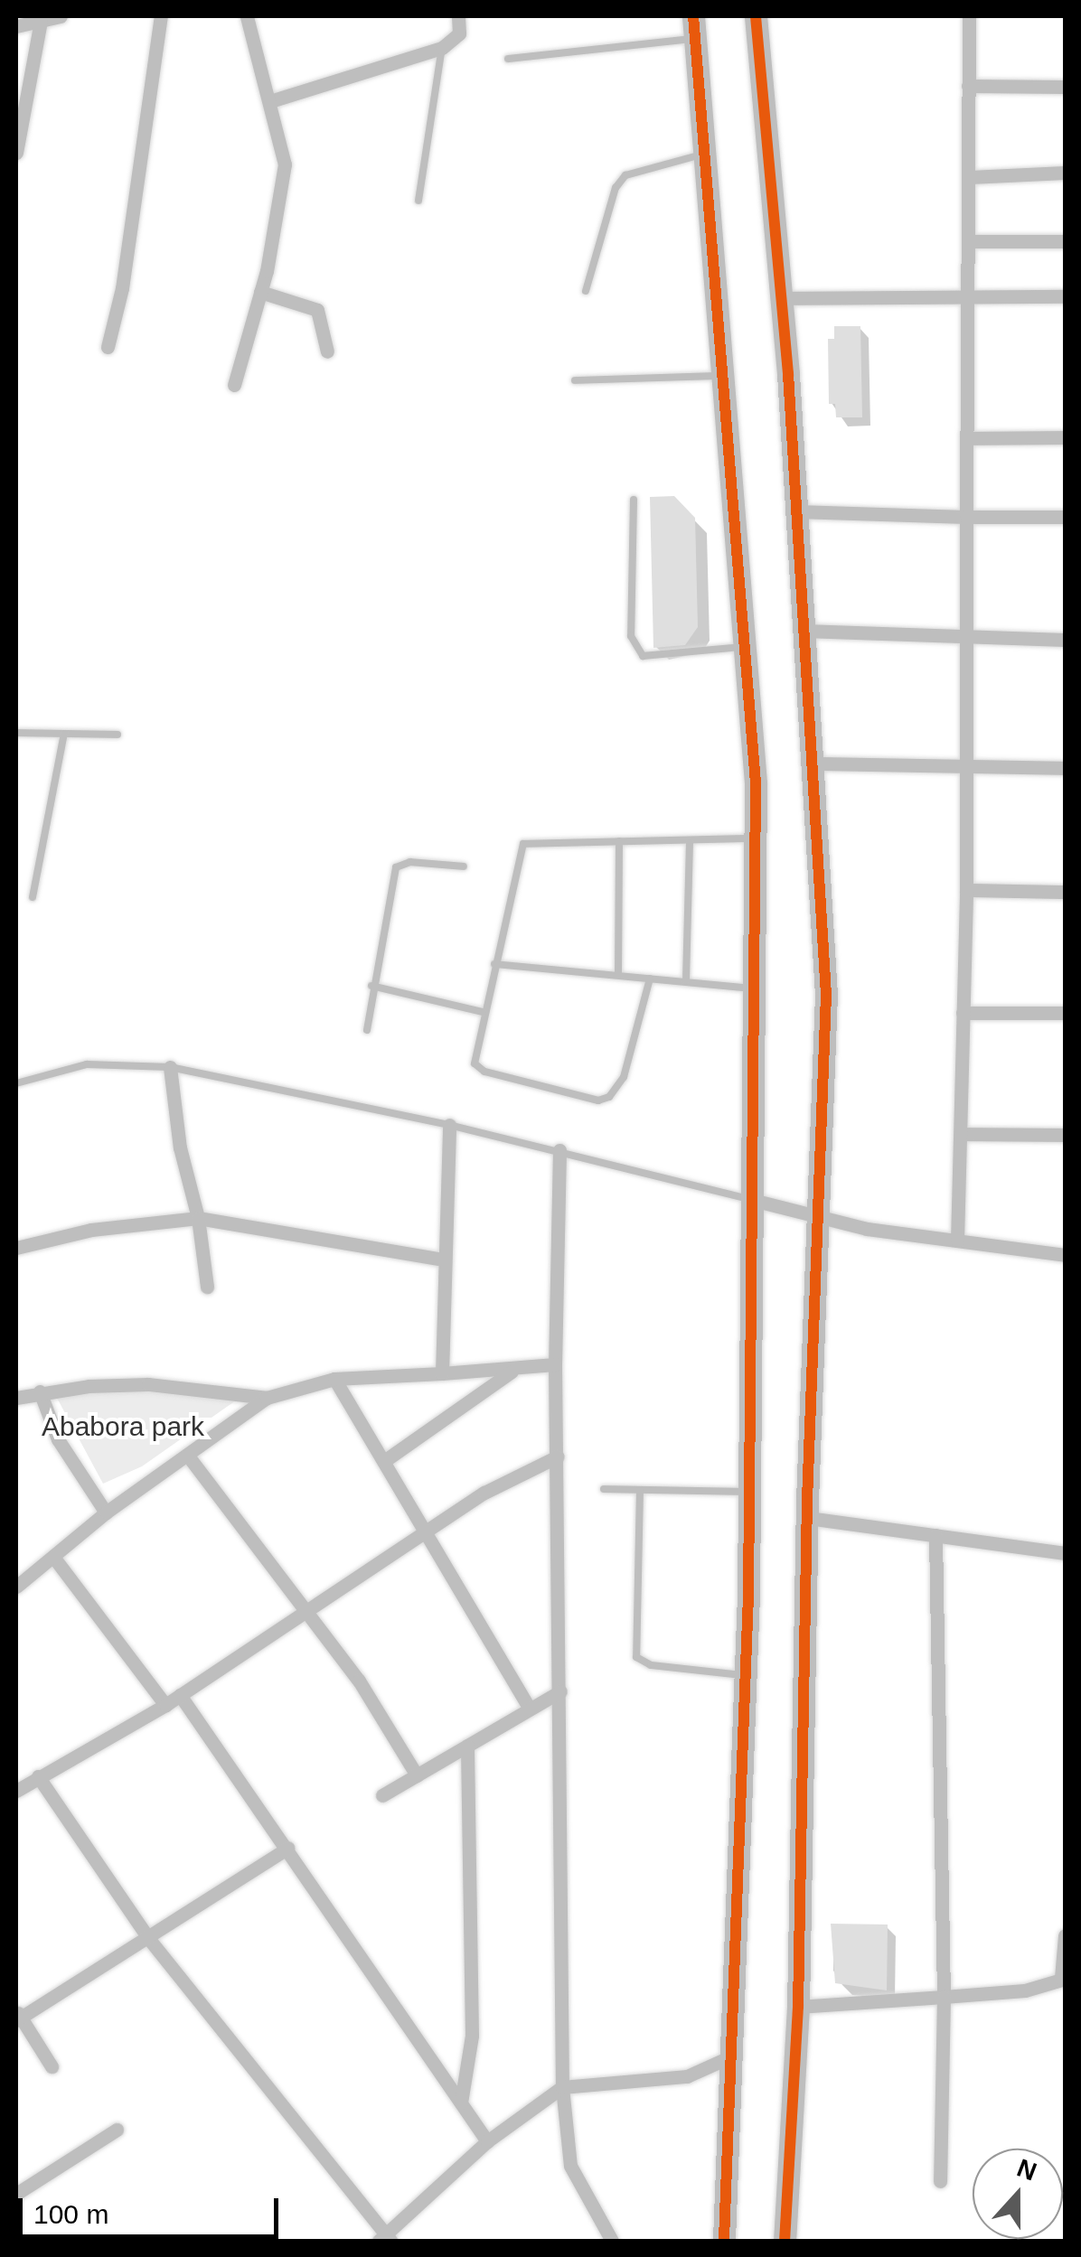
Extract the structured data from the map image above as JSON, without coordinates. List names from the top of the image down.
{
  "parks": ["Ababora park"],
  "scale_bar": "100 m",
  "north": "top"
}
